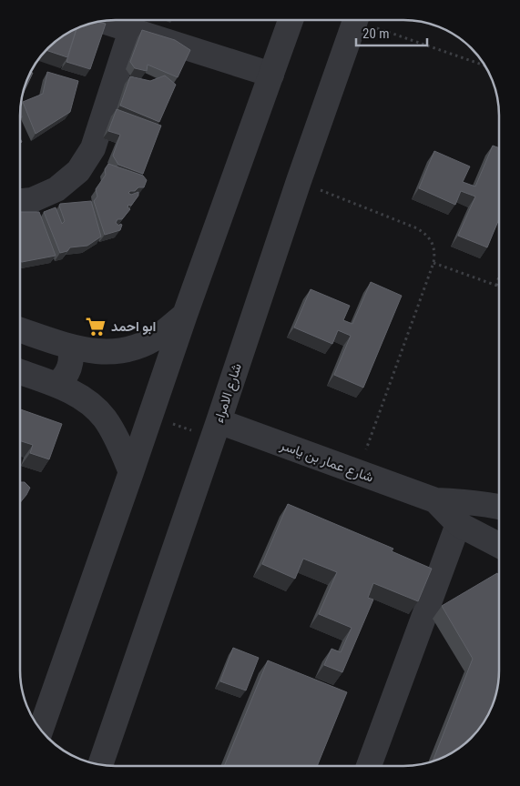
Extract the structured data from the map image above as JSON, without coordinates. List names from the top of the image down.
{
  "streets": {
    "street": ["شارع الامراء", "شارع عمار بن ياسر"]
  },
  "crossings": [
    ["شارع الامراء", "شارع عمار بن ياسر"]
  ],
  "places": {
    "supermarket": ["ابو احمد"]
  },
  "scale_bar": "20 m"
}
